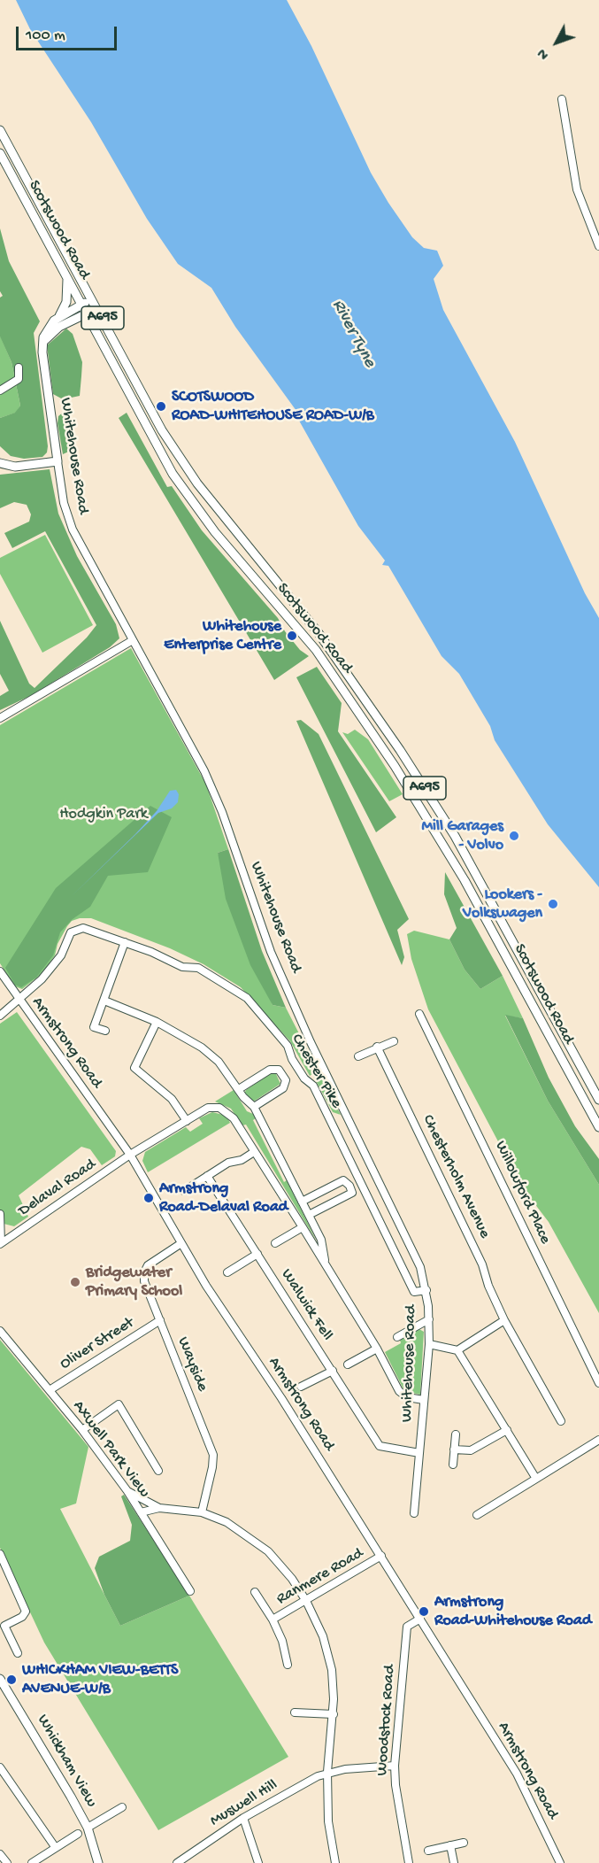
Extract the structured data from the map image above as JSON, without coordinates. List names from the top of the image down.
{
  "streets": {
    "main road": [
      "Scotswood Road",
      "A695",
      "Whitehouse Road",
      "Whickham View"
    ],
    "street": [
      "Armstrong Road",
      "Chester Pike",
      "Chesterholm Avenue",
      "Delaval Road",
      "Willowford Place",
      "Walwick Fell",
      "Oliver Street",
      "Wayside",
      "Axwell Park View",
      "Ranmere Road",
      "Woodstock Road",
      "Muswell Hill"
    ]
  },
  "crossings": [
    ["Whitehouse Road", "Chester Pike"],
    ["Whitehouse Road", "Delaval Road"],
    ["Whitehouse Road", "Walwick Fell"],
    ["Armstrong Road", "Chester Pike"],
    ["Armstrong Road", "Delaval Road"],
    ["Armstrong Road", "Wayside"],
    ["Armstrong Road", "Ranmere Road"],
    ["Armstrong Road", "Woodstock Road"],
    ["Oliver Street", "Wayside"],
    ["Oliver Street", "Axwell Park View"]
  ],
  "water": ["River Tyne"],
  "parks": ["Hodgkin Park"],
  "places": [
    "SCOTSWOOD ROAD-WHITEHOUSE ROAD-W/B",
    "Whitehouse Enterprise Centre",
    "Mill Garages - Volvo",
    "Lookers - Volkswagen",
    "Armstrong Road-Delaval Road",
    "Bridgewater Primary School",
    "Armstrong Road-Whitehouse Road",
    "WHICKHAM VIEW-BETTS AVENUE-W/B"
  ],
  "scale_bar": "100 m",
  "north": "bottom left"
}
